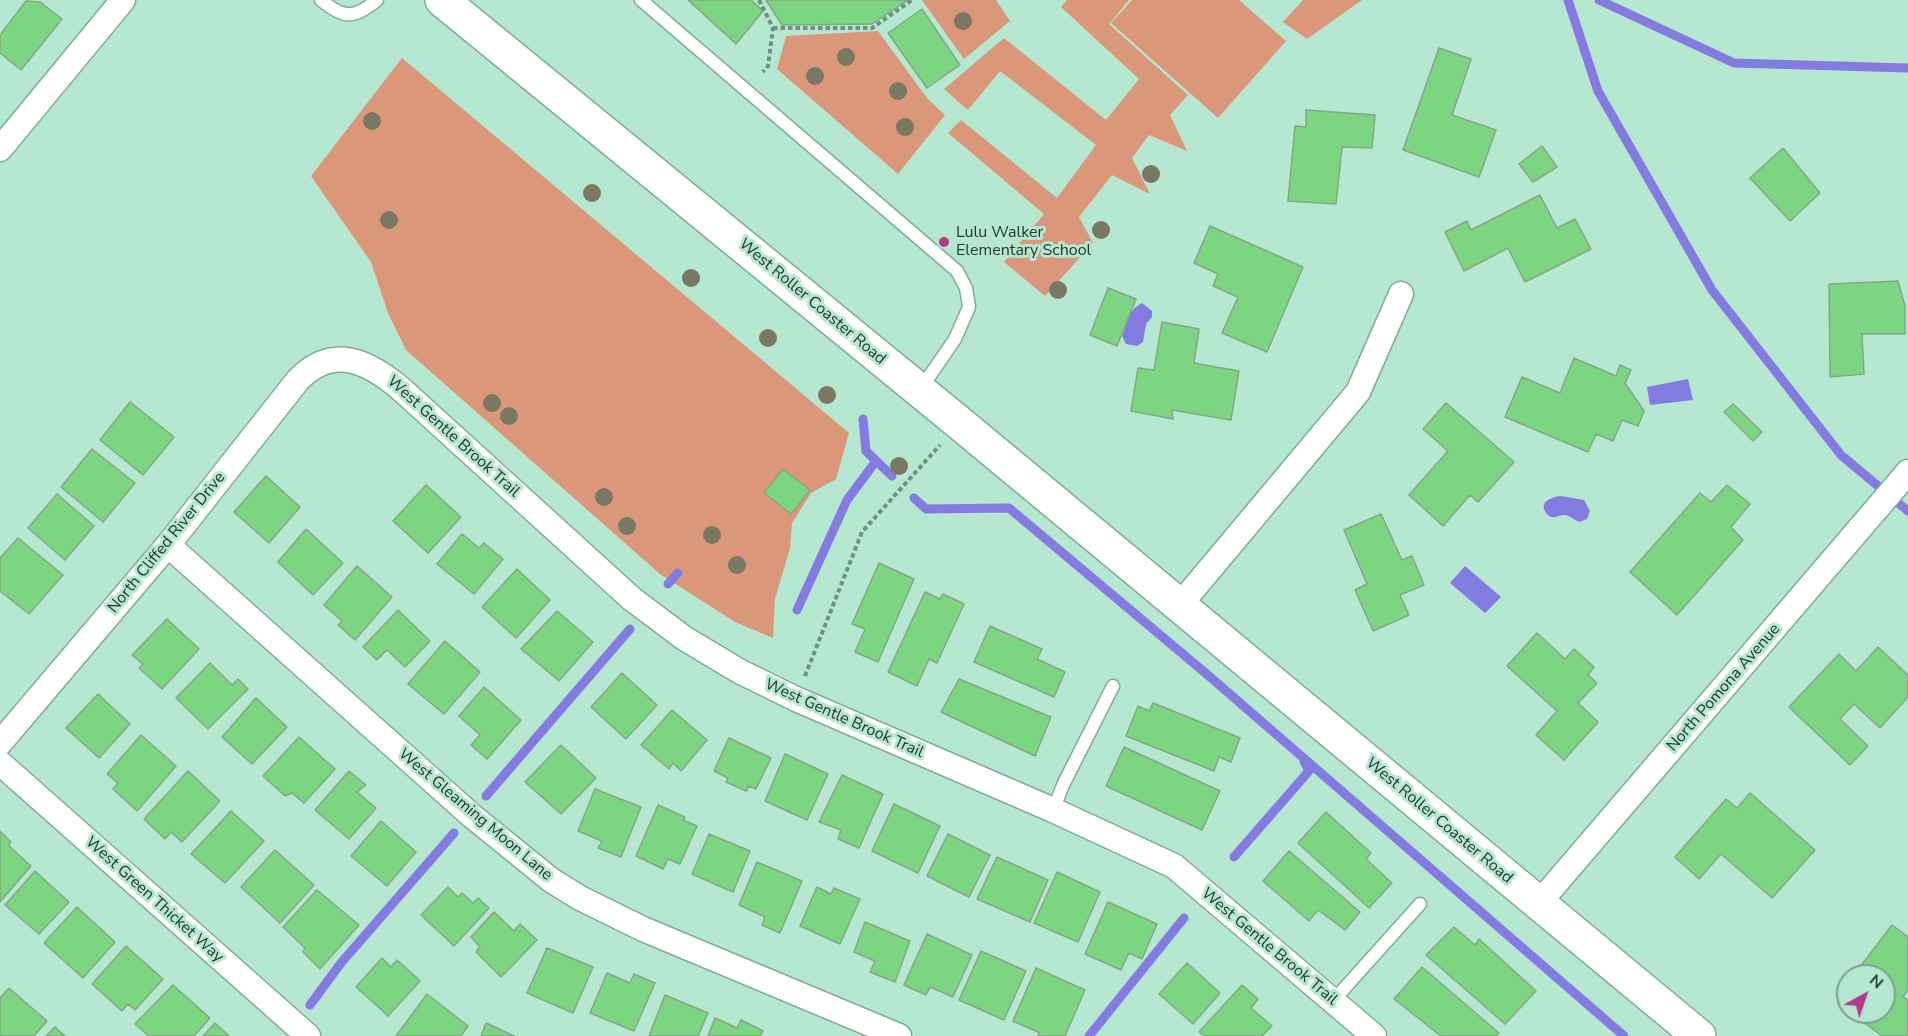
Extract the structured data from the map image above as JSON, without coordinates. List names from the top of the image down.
{
  "streets": {
    "street": [
      "West Roller Coaster Road",
      "West Gentle Brook Trail",
      "North Cliffed River Drive",
      "North Pomona Avenue",
      "West Gleaming Moon Lane",
      "West Green Thicket Way"
    ]
  },
  "crossings": [
    ["West Roller Coaster Road", "North Pomona Avenue"],
    ["West Gentle Brook Trail", "North Cliffed River Drive"],
    ["North Cliffed River Drive", "West Gleaming Moon Lane"]
  ],
  "places": ["Lulu Walker Elementary School"],
  "north": "top right"
}
